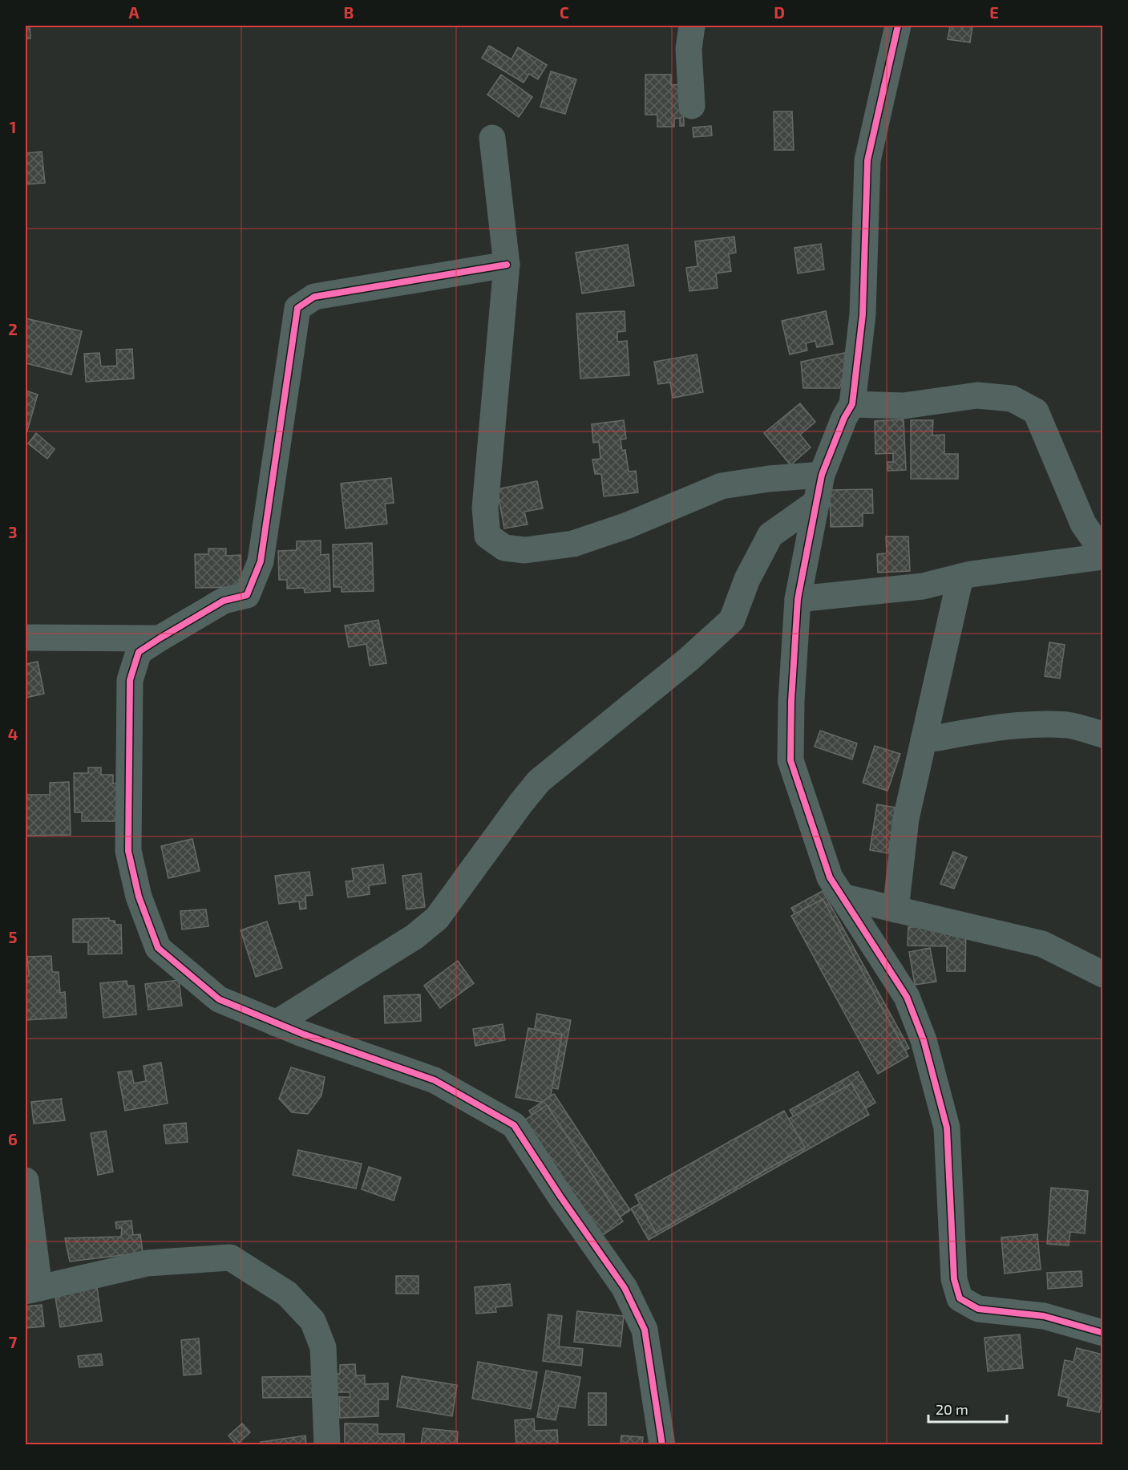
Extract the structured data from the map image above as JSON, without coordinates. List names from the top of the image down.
{
  "scale_bar": "20 m",
  "grid": {
    "columns": [
      "A",
      "B",
      "C",
      "D",
      "E"
    ],
    "rows": [
      "1",
      "2",
      "3",
      "4",
      "5",
      "6",
      "7"
    ]
  }
}
